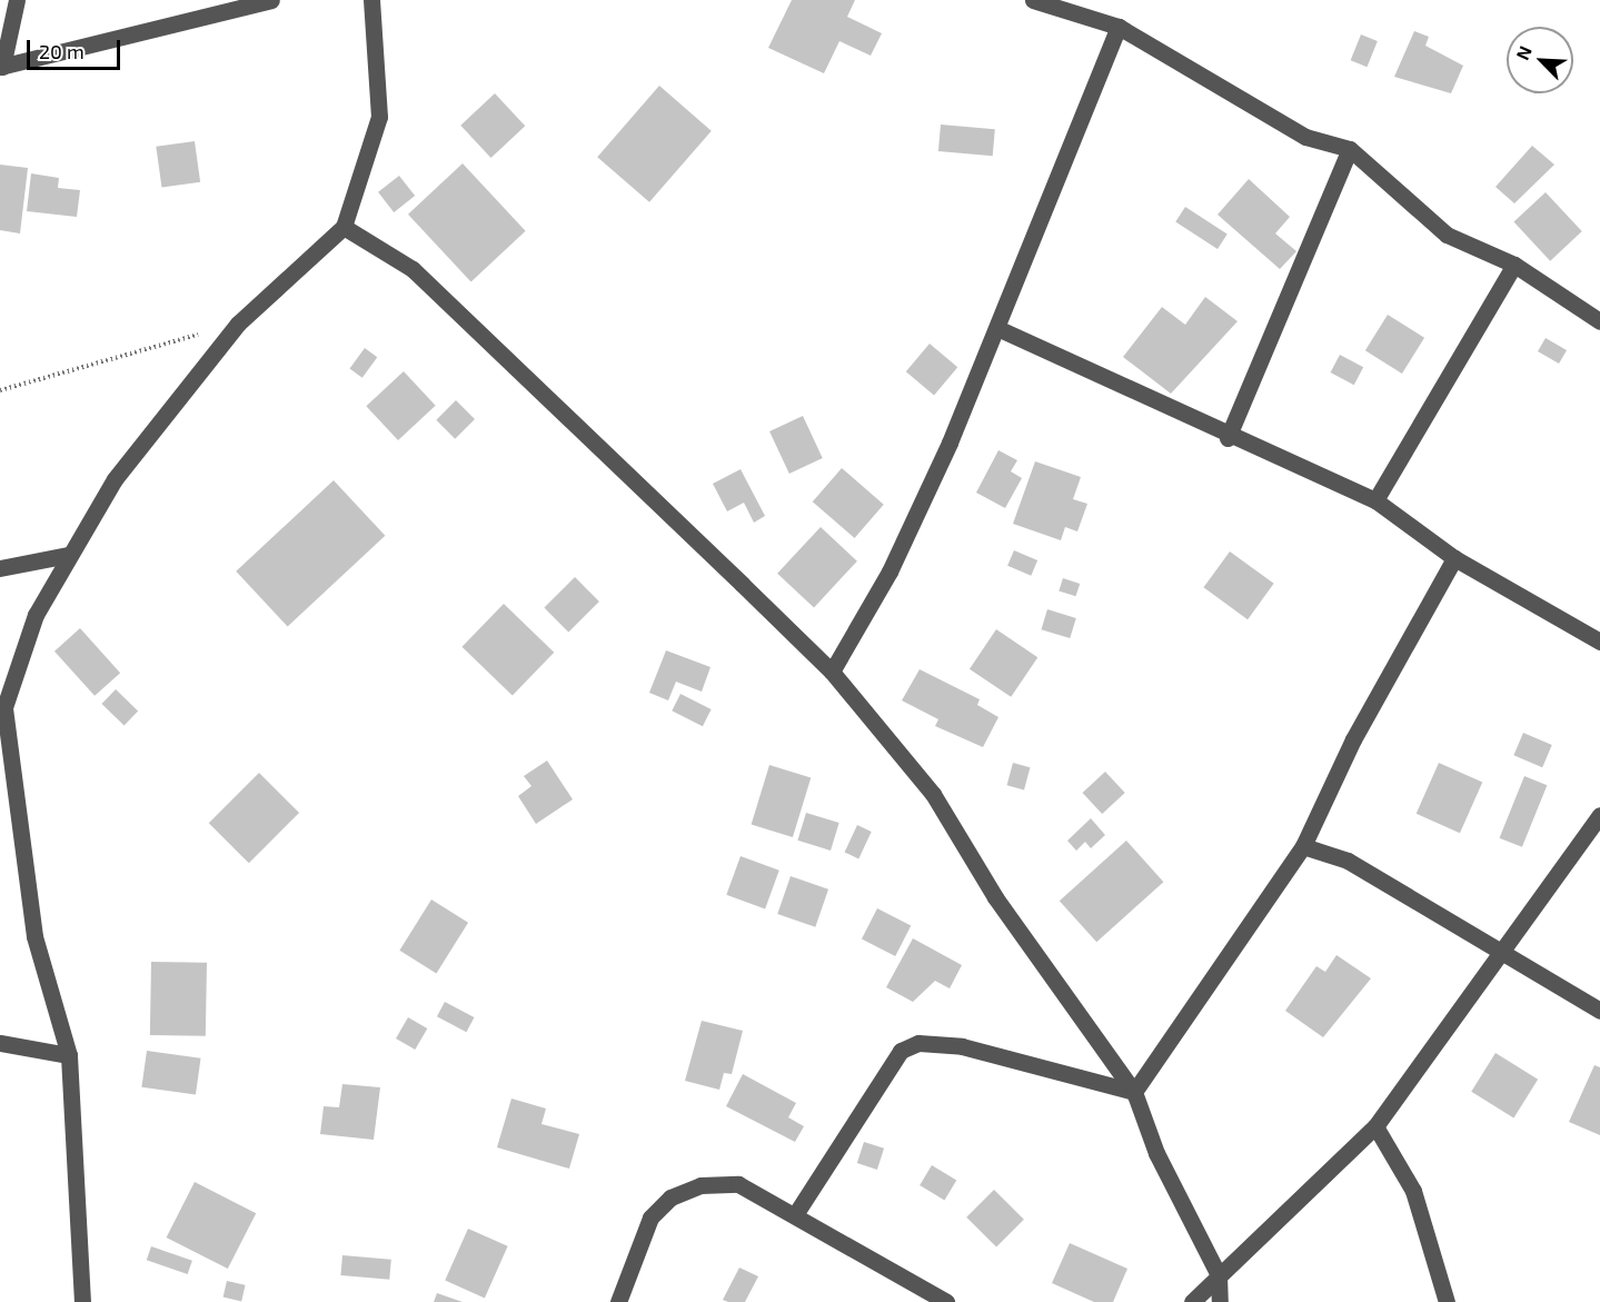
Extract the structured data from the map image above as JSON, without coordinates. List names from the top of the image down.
{
  "scale_bar": "20 m",
  "north": "top left"
}
